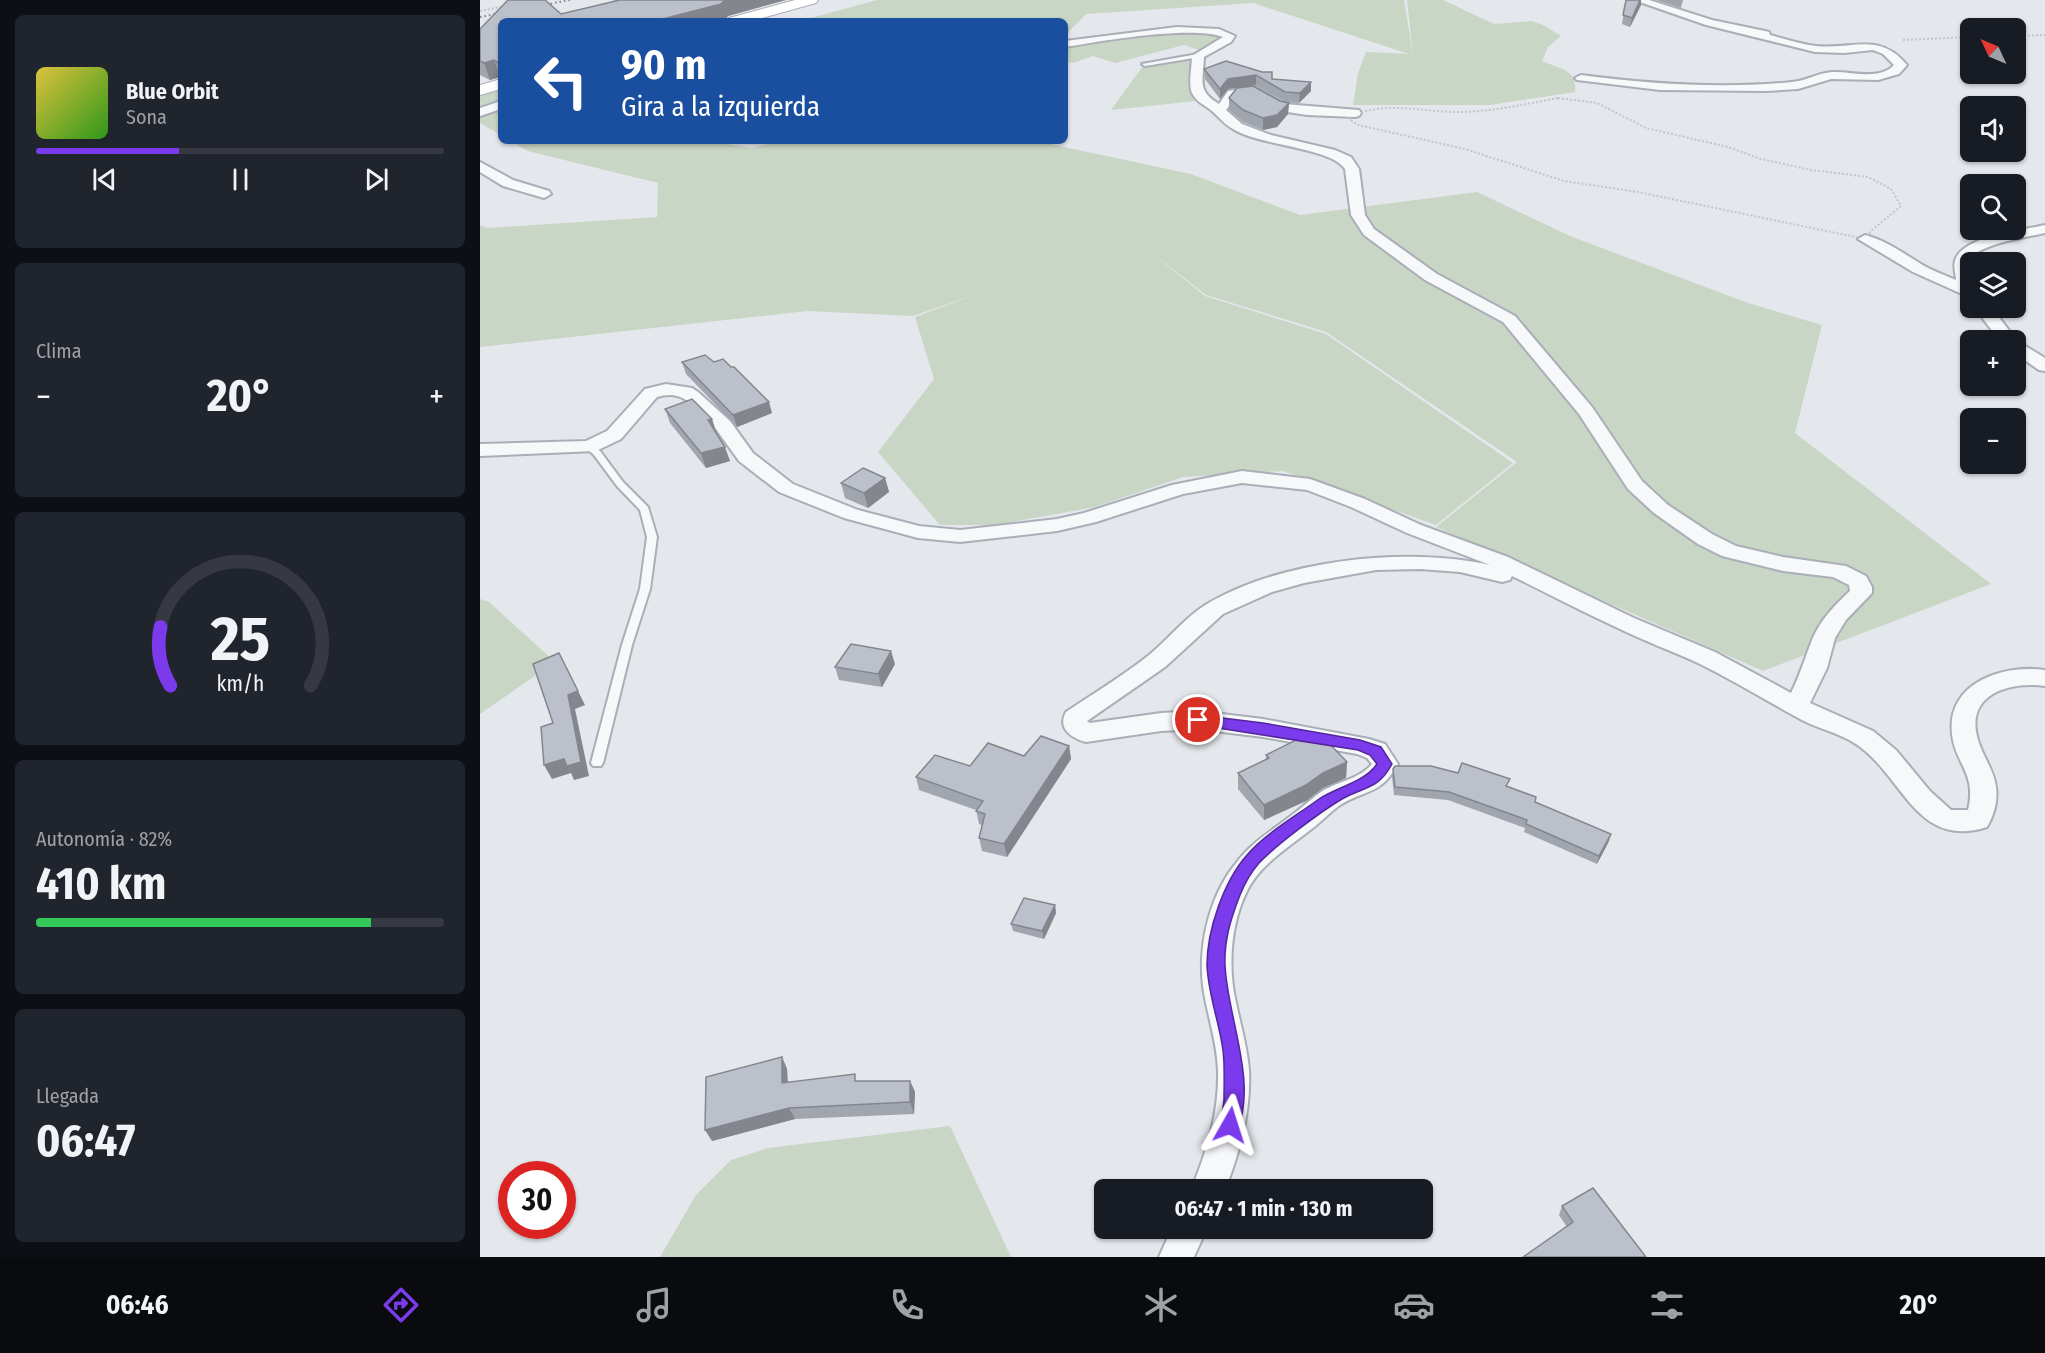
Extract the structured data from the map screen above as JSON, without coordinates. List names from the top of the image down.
{
  "north": "top left",
  "page": {
    "map_buttons": ["+", "−"],
    "turn": ["90 m", "Gira a la izquierda"],
    "song": ["Blue Orbit", "Sona"],
    "tile": [
      "Clima",
      ["Autonomía · 82%", "410 km"],
      ["Llegada", "06:47"]
    ],
    "heat": ["−", "20°", "+"],
    "limit": "30",
    "trip": "06:47 · 1 min · 130 m",
    "tabs": ["06:46", "20°"],
    "gauge": ["25", "km/h"]
  }
}
